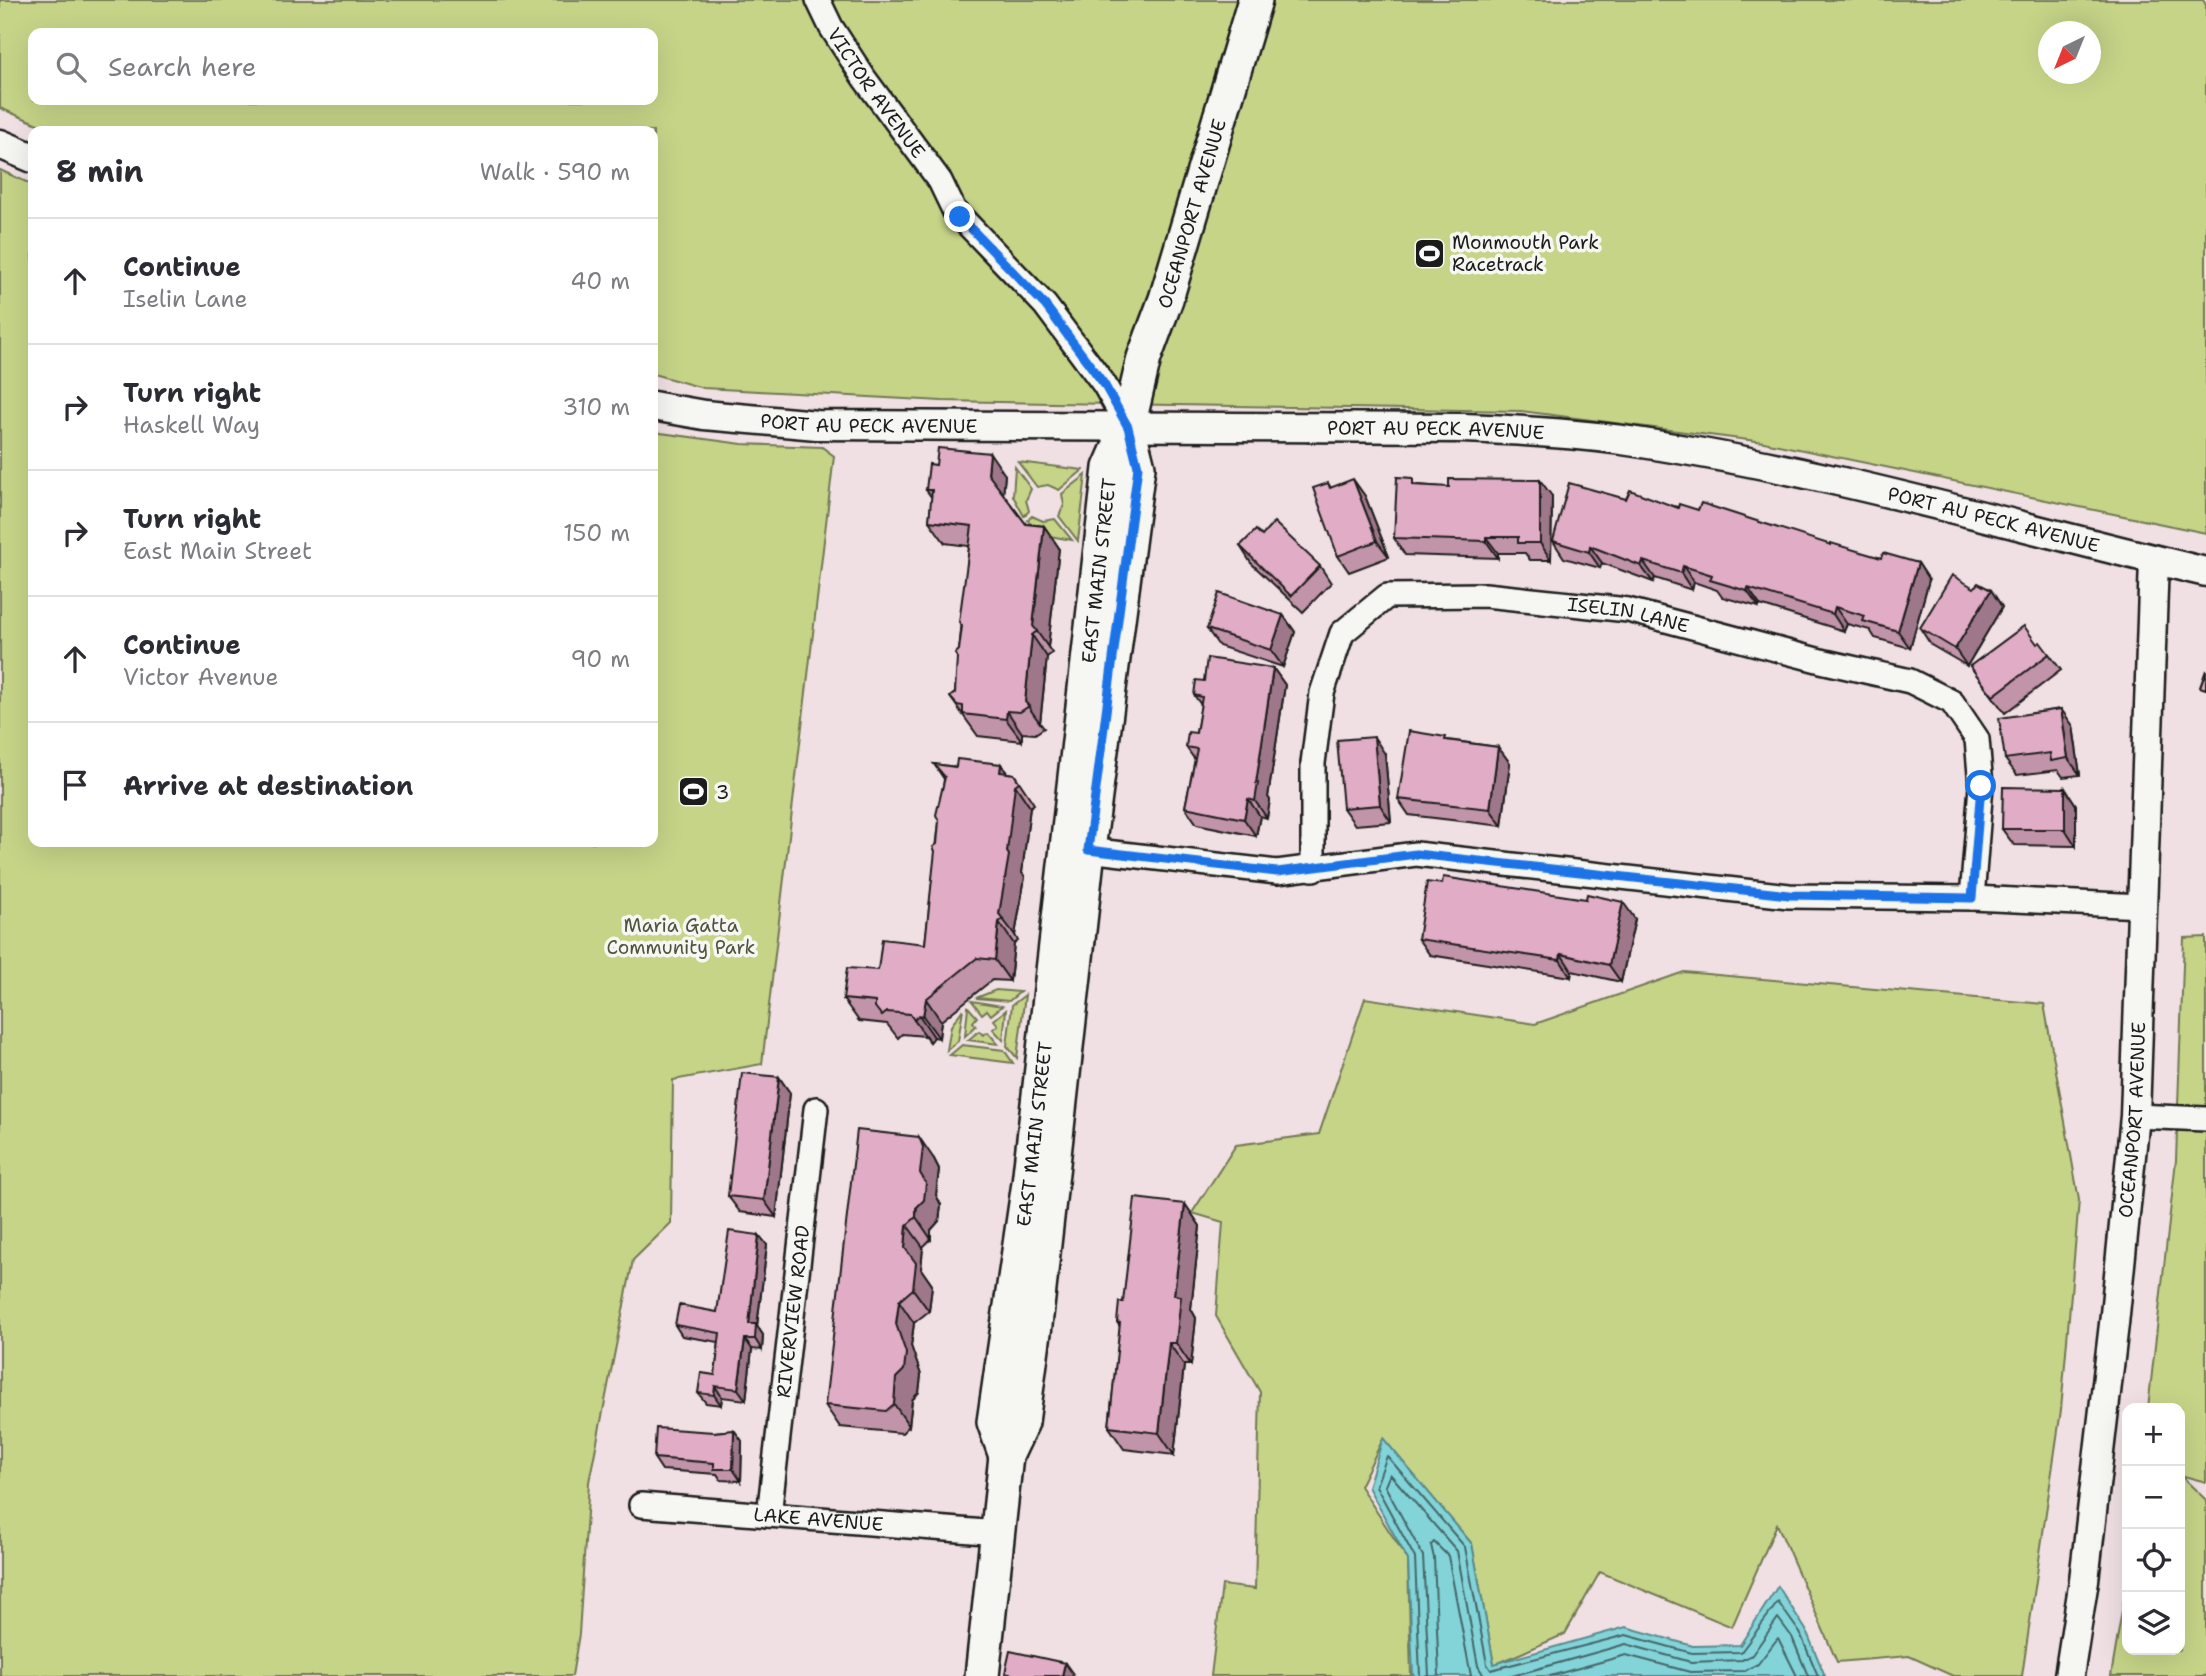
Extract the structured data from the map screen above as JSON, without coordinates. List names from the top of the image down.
{
  "streets": {
    "main road": ["OCEANPORT AVENUE", "EAST MAIN STREET"],
    "street": [
      "VICTOR AVENUE",
      "PORT AU PECK AVENUE",
      "ISELIN LANE",
      "RIVERVIEW ROAD",
      "LAKE AVENUE"
    ]
  },
  "crossings": [
    ["VICTOR AVENUE", "OCEANPORT AVENUE"],
    ["VICTOR AVENUE", "PORT AU PECK AVENUE"],
    ["VICTOR AVENUE", "EAST MAIN STREET"],
    ["OCEANPORT AVENUE", "PORT AU PECK AVENUE"],
    ["OCEANPORT AVENUE", "EAST MAIN STREET"],
    ["PORT AU PECK AVENUE", "EAST MAIN STREET"],
    ["EAST MAIN STREET", "LAKE AVENUE"],
    ["RIVERVIEW ROAD", "LAKE AVENUE"]
  ],
  "parks": ["Maria Gatta Community Park"],
  "places": {
    "sports": ["Monmouth Park Racetrack", "3"]
  },
  "north": "bottom left",
  "page": {
    "search": "Search here",
    "heading": ["8 min", "Walk · 590 m"],
    "list": [
      ["Continue", "Iselin Lane", "40 m"],
      ["Turn right", "Haskell Way", "310 m"],
      ["Turn right", "East Main Street", "150 m"],
      ["Continue", "Victor Avenue", "90 m"],
      "Arrive at destination"
    ],
    "map_buttons": ["+", "−"]
  }
}
